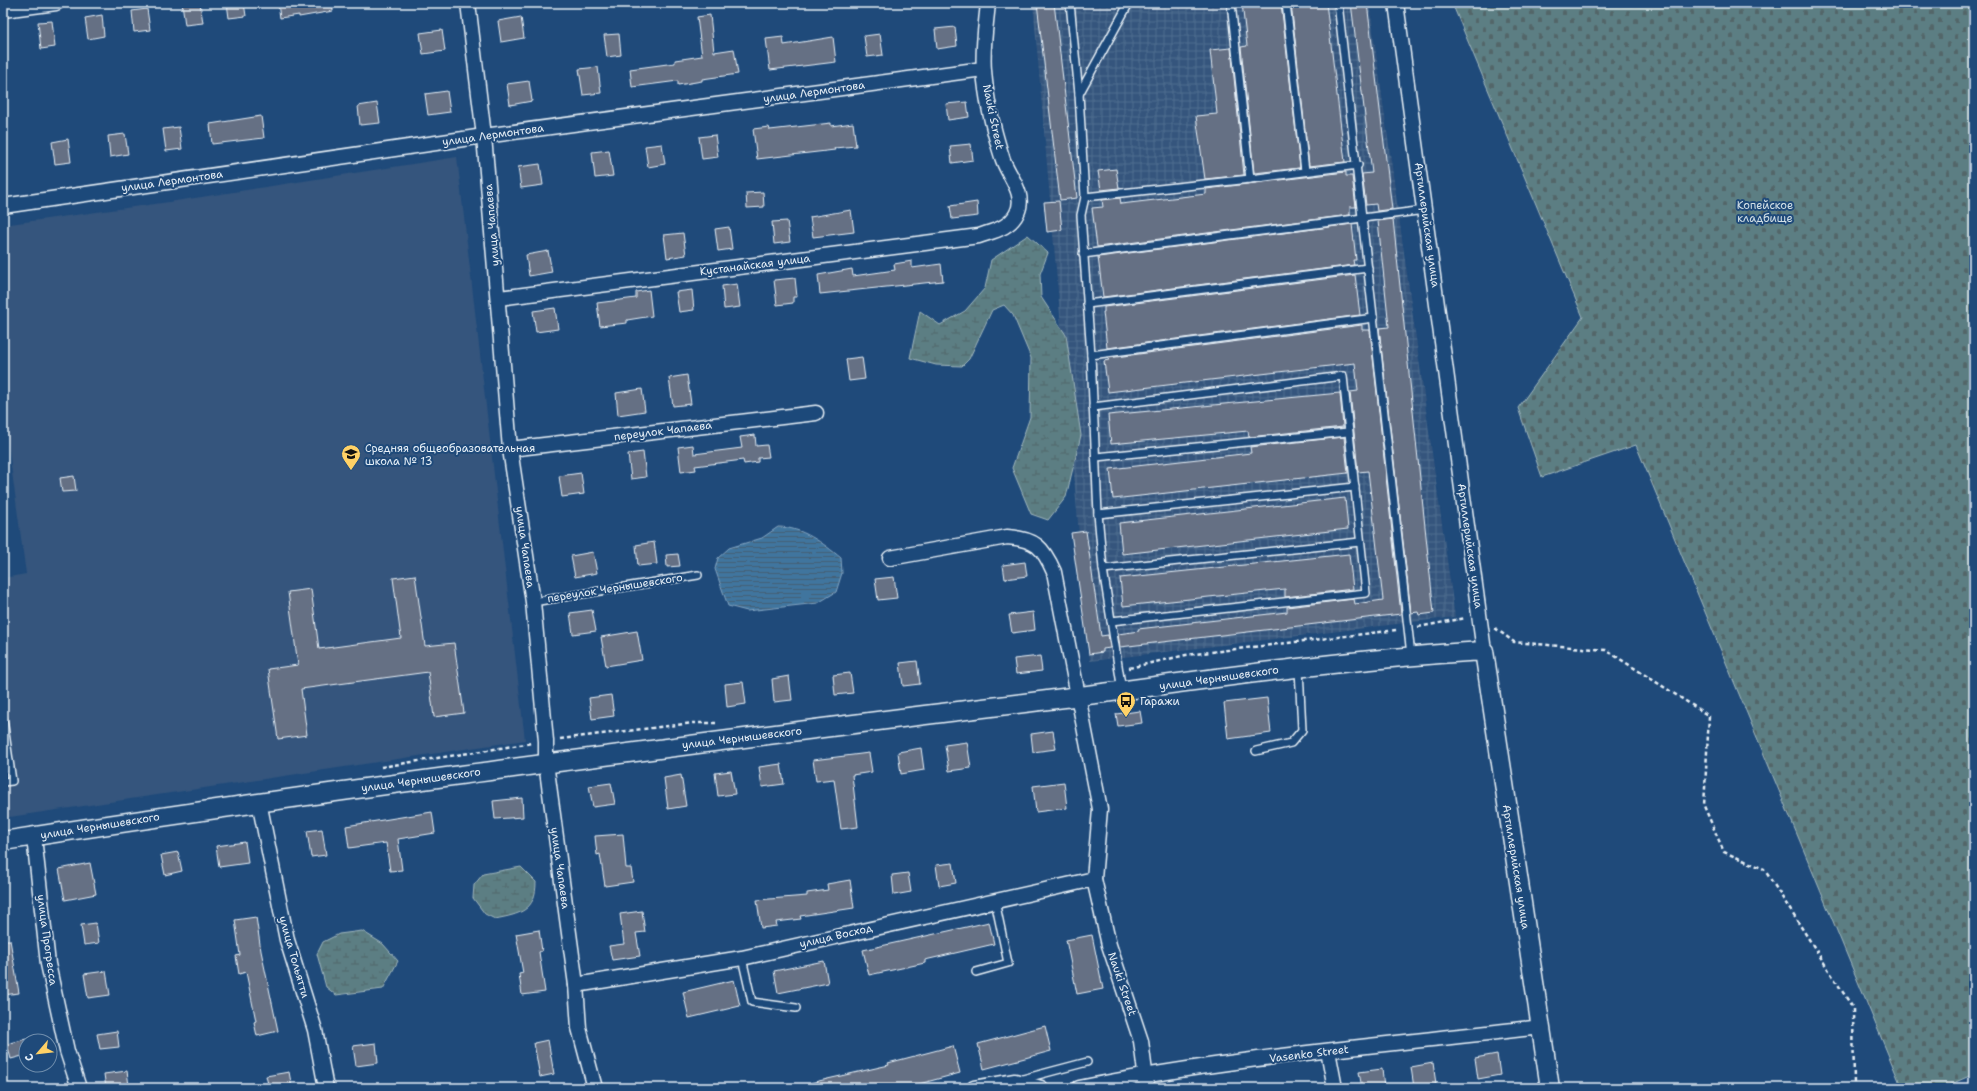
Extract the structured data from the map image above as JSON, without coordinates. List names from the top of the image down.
{
  "streets": {
    "street": [
      "улица Лермонтова",
      "Nauki Street",
      "улица Чапаева",
      "Артиллерийская улица",
      "Кустанайская улица",
      "переулок Чапаева",
      "улица Чернышевского",
      "улица Восход",
      "улица Прогресса",
      "улица Тольятти",
      "Vasenko Street"
    ],
    "lane": ["переулок Чернышевского"]
  },
  "crossings": [
    ["улица Лермонтова", "Nauki Street"],
    ["улица Лермонтова", "улица Чапаева"],
    ["Nauki Street", "Кустанайская улица"],
    ["Nauki Street", "улица Чернышевского"],
    ["Nauki Street", "улица Восход"],
    ["Nauki Street", "Vasenko Street"],
    ["улица Чапаева", "Кустанайская улица"],
    ["улица Чапаева", "переулок Чапаева"],
    ["улица Чапаева", "переулок Чернышевского"],
    ["улица Чапаева", "улица Чернышевского"],
    ["улица Чапаева", "улица Восход"],
    ["Артиллерийская улица", "улица Чернышевского"],
    ["Артиллерийская улица", "Vasenko Street"],
    ["улица Чернышевского", "улица Прогресса"],
    ["улица Чернышевского", "улица Тольятти"]
  ],
  "parks": ["Копейское кладбище"],
  "places": {
    "school or university": ["Средняя общеобразовательная школа № 13"],
    "bus stop": ["Гаражи"]
  },
  "north": "bottom left"
}
